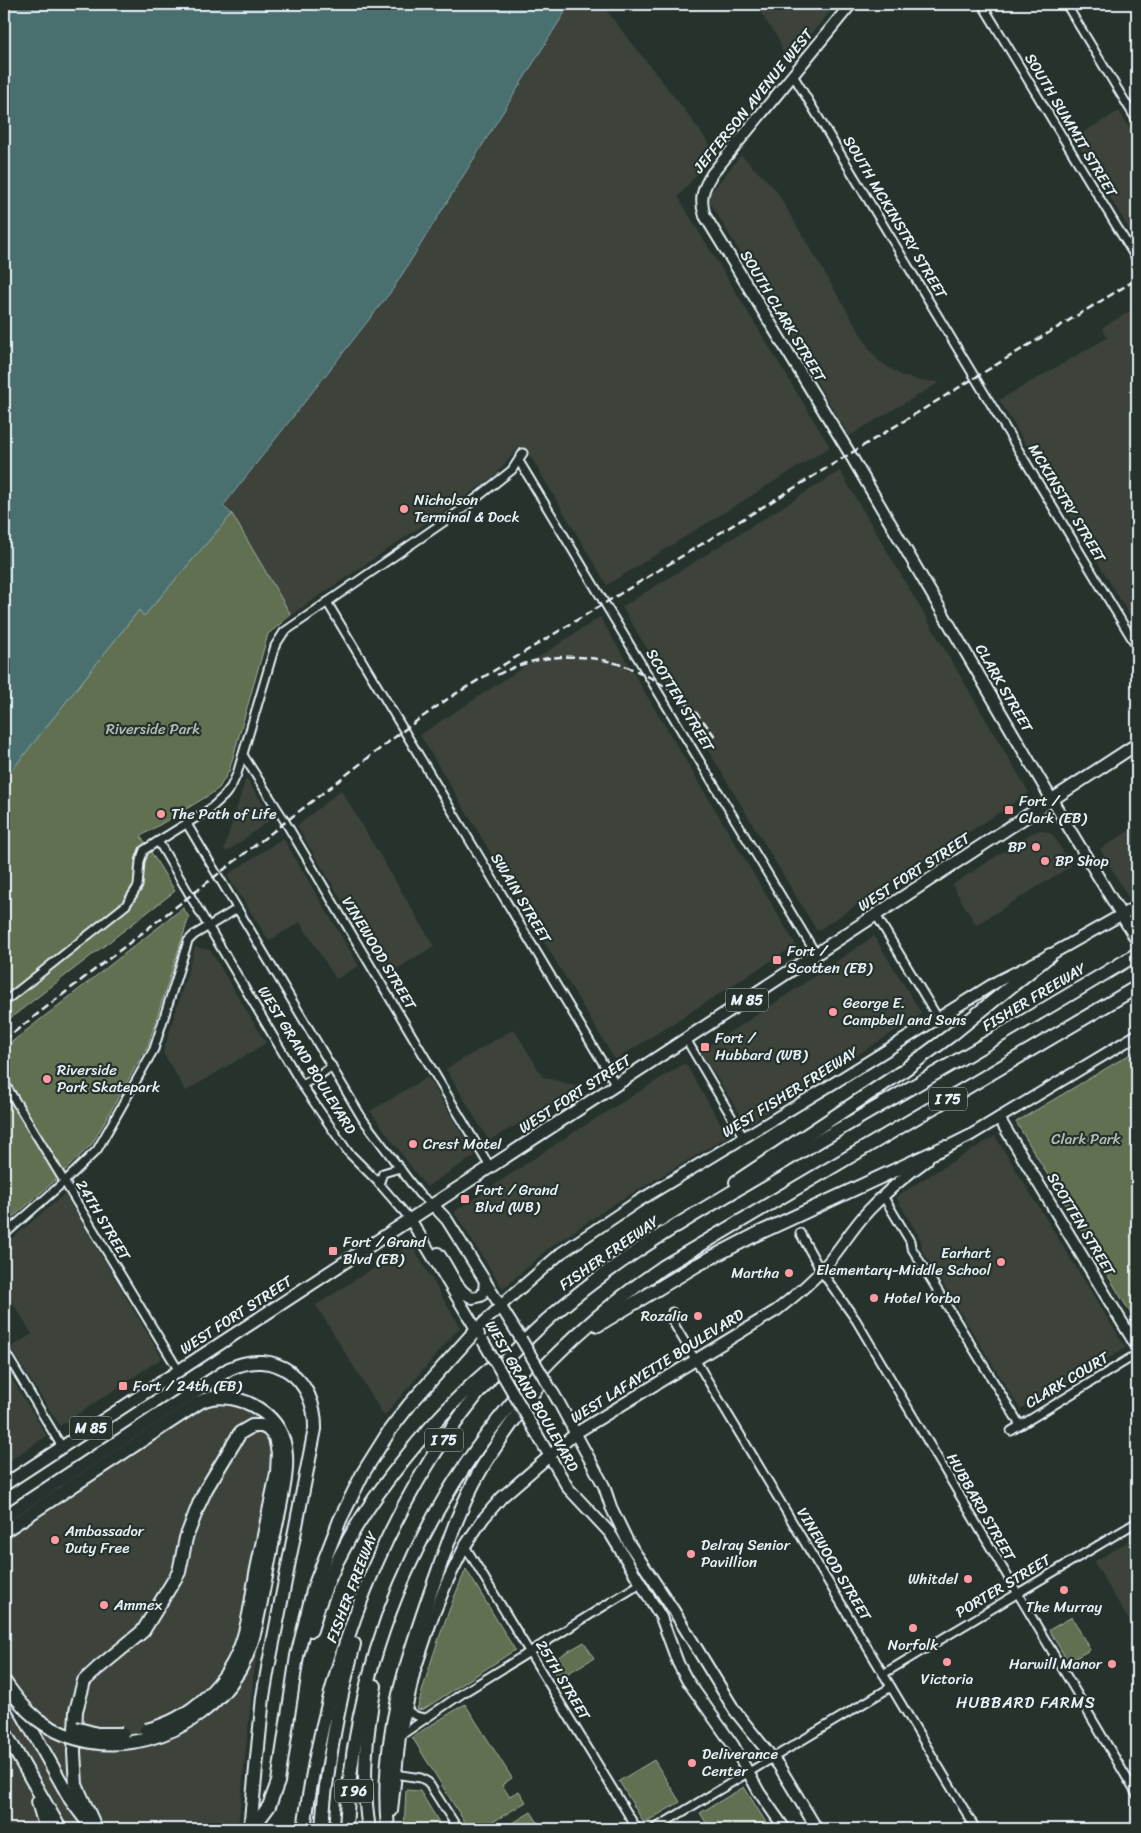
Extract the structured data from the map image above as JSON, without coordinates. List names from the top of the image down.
{
  "streets": {
    "highway": ["FISHER FREEWAY", "I 75", "I 96"],
    "main road": ["WEST FORT STREET", "M 85"],
    "street": [
      "JEFFERSON AVENUE WEST",
      "SOUTH SUMMIT STREET",
      "SOUTH MCKINSTRY STREET",
      "SOUTH CLARK STREET",
      "MCKINSTRY STREET",
      "CLARK STREET",
      "SCOTTEN STREET",
      "SWAIN STREET",
      "VINEWOOD STREET",
      "WEST GRAND BOULEVARD",
      "WEST FISHER FREEWAY",
      "24TH STREET",
      "WEST LAFAYETTE BOULEVARD",
      "CLARK COURT",
      "HUBBARD STREET",
      "PORTER STREET",
      "25TH STREET"
    ]
  },
  "crossings": [
    ["JEFFERSON AVENUE WEST", "SOUTH MCKINSTRY STREET"],
    ["JEFFERSON AVENUE WEST", "SOUTH CLARK STREET"],
    ["SOUTH MCKINSTRY STREET", "MCKINSTRY STREET"],
    ["SOUTH CLARK STREET", "CLARK STREET"],
    ["CLARK STREET", "WEST FORT STREET"],
    ["CLARK STREET", "WEST FISHER FREEWAY"],
    ["SCOTTEN STREET", "WEST FORT STREET"],
    ["WEST FORT STREET", "SWAIN STREET"],
    ["WEST FORT STREET", "VINEWOOD STREET"],
    ["WEST FORT STREET", "WEST GRAND BOULEVARD"],
    ["WEST FORT STREET", "24TH STREET"],
    ["VINEWOOD STREET", "WEST LAFAYETTE BOULEVARD"],
    ["VINEWOOD STREET", "PORTER STREET"],
    ["WEST GRAND BOULEVARD", "WEST FISHER FREEWAY"],
    ["WEST GRAND BOULEVARD", "WEST LAFAYETTE BOULEVARD"],
    ["I 75", "I 96"],
    ["WEST LAFAYETTE BOULEVARD", "HUBBARD STREET"],
    ["WEST LAFAYETTE BOULEVARD", "25TH STREET"],
    ["HUBBARD STREET", "PORTER STREET"]
  ],
  "districts": ["HUBBARD FARMS"],
  "parks": ["Riverside Park", "Clark Park"],
  "places": {
    "other": [
      "Nicholson Terminal & Dock",
      "The Path of Life",
      "BP",
      "BP Shop",
      "George E. Campbell and Sons",
      "Riverside Park Skatepark",
      "Crest Motel",
      "Earhart Elementary-Middle School",
      "Martha",
      "Hotel Yorba",
      "Rozalia",
      "Ambassador Duty Free",
      "Delray Senior Pavillion",
      "Whitdel",
      "The Murray",
      "Ammex",
      "Norfolk",
      "Victoria",
      "Harwill Manor",
      "Deliverance Center"
    ],
    "transit": [
      "Fort / Clark (EB)",
      "Fort / Scotten (EB)",
      "Fort / Hubbard (WB)",
      "Fort / Grand Blvd (WB)",
      "Fort / Grand Blvd (EB)",
      "Fort / 24th (EB)"
    ]
  }
}
